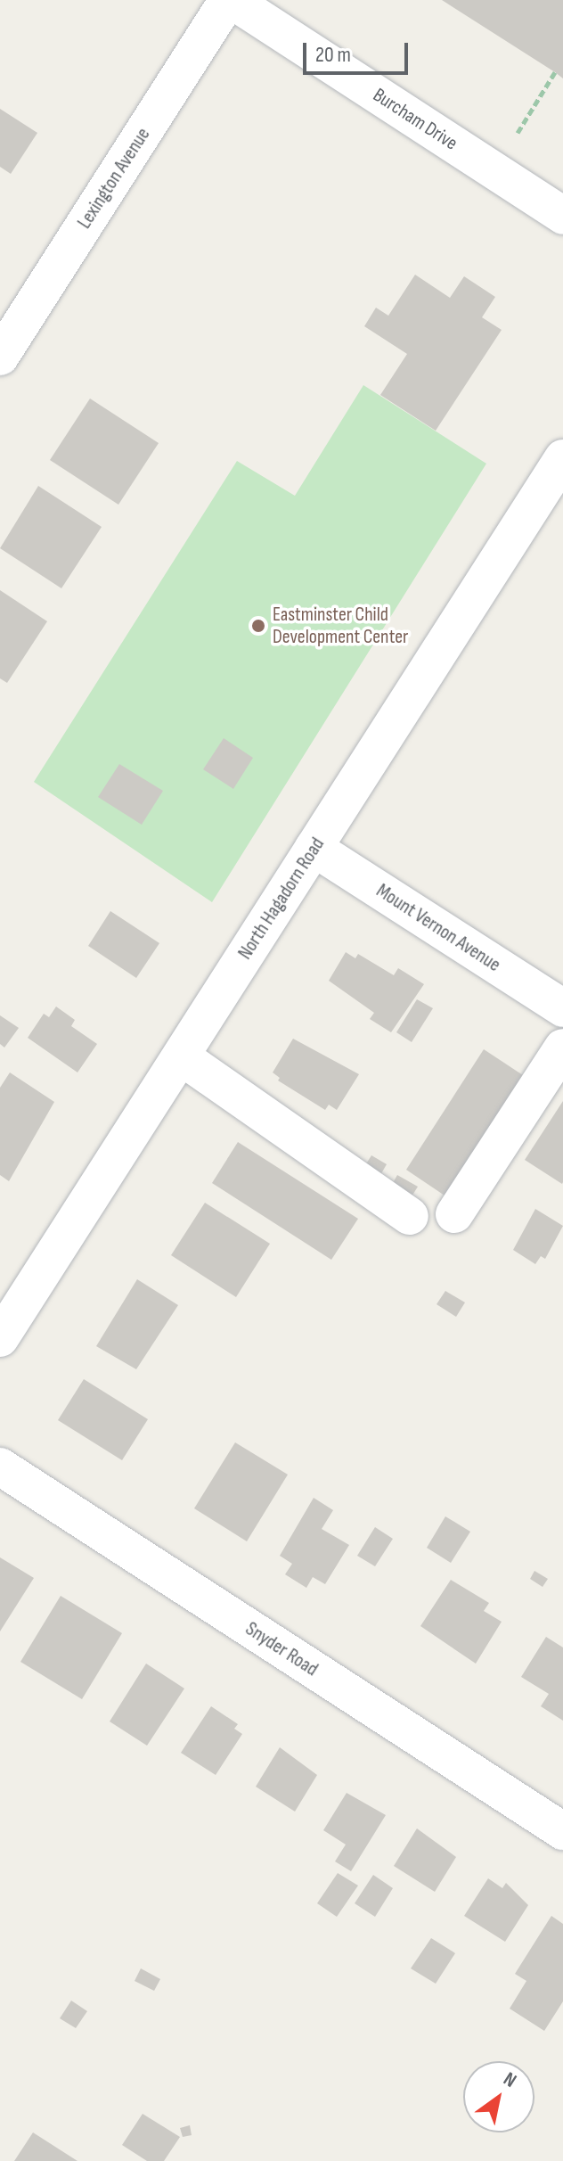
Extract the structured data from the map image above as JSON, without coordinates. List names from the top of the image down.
{
  "streets": {
    "street": [
      "Burcham Drive",
      "Lexington Avenue",
      "North Hagadorn Road",
      "Mount Vernon Avenue",
      "Snyder Road"
    ]
  },
  "crossings": [
    ["Burcham Drive", "Lexington Avenue"],
    ["North Hagadorn Road", "Mount Vernon Avenue"]
  ],
  "places": ["Eastminster Child Development Center"],
  "scale_bar": "20 m",
  "north": "top right"
}
